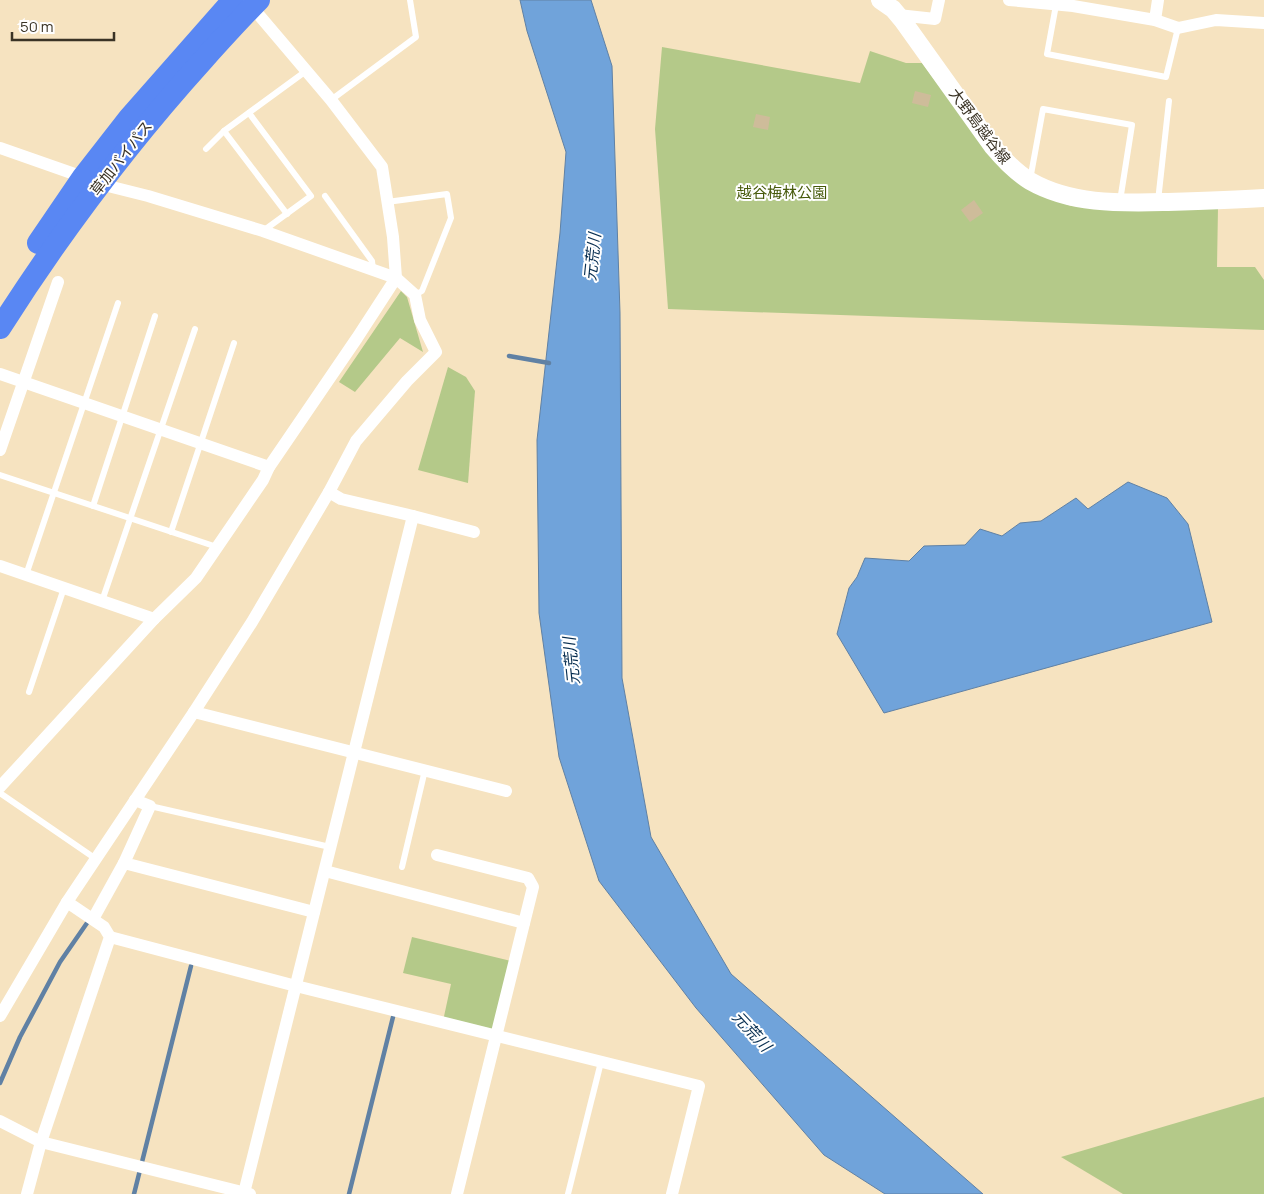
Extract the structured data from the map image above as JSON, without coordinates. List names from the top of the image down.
{
  "streets": {
    "highway": ["草加バイパス"],
    "main road": ["大野島越谷線"]
  },
  "water": ["元荒川"],
  "parks": ["越谷梅林公園"],
  "scale_bar": "50 m"
}
